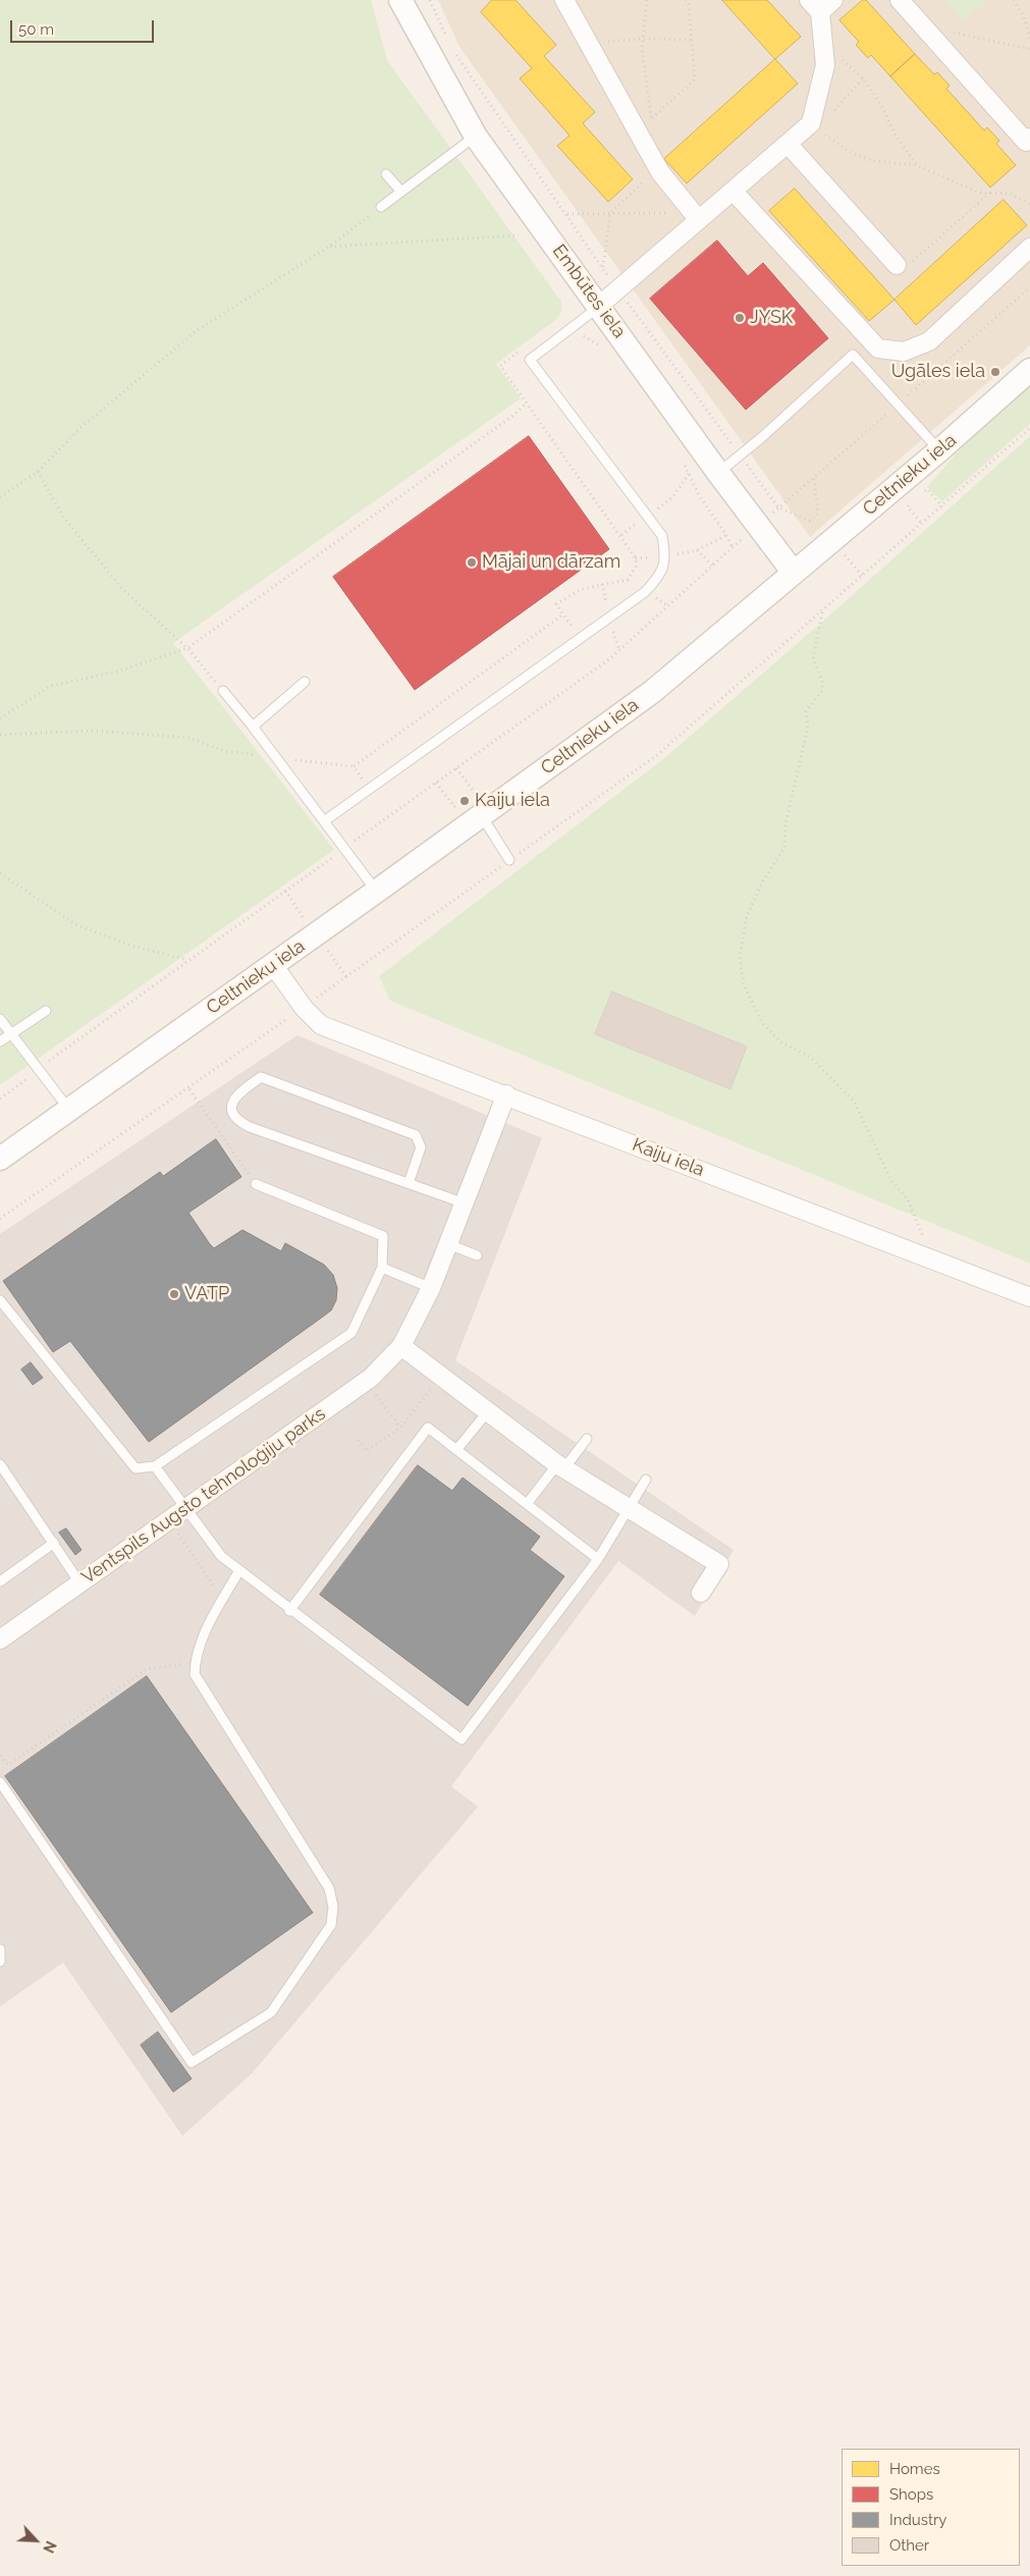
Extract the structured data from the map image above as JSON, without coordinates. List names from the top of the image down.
{
  "streets": {
    "street": [
      "Embūtes iela",
      "Celtnieku iela",
      "Kaiju iela",
      "Ventspils Augsto tehnoloģiju parks"
    ]
  },
  "crossings": [
    ["Embūtes iela", "Celtnieku iela"],
    ["Celtnieku iela", "Kaiju iela"],
    ["Kaiju iela", "Ventspils Augsto tehnoloģiju parks"]
  ],
  "places": [
    "JYSK",
    "Ugāles iela",
    "Mājai un dārzam",
    "Kaiju iela",
    "VATP"
  ],
  "legend": [
    "Homes",
    "Shops",
    "Industry",
    "Other"
  ],
  "scale_bar": "50 m",
  "north": "bottom right"
}
